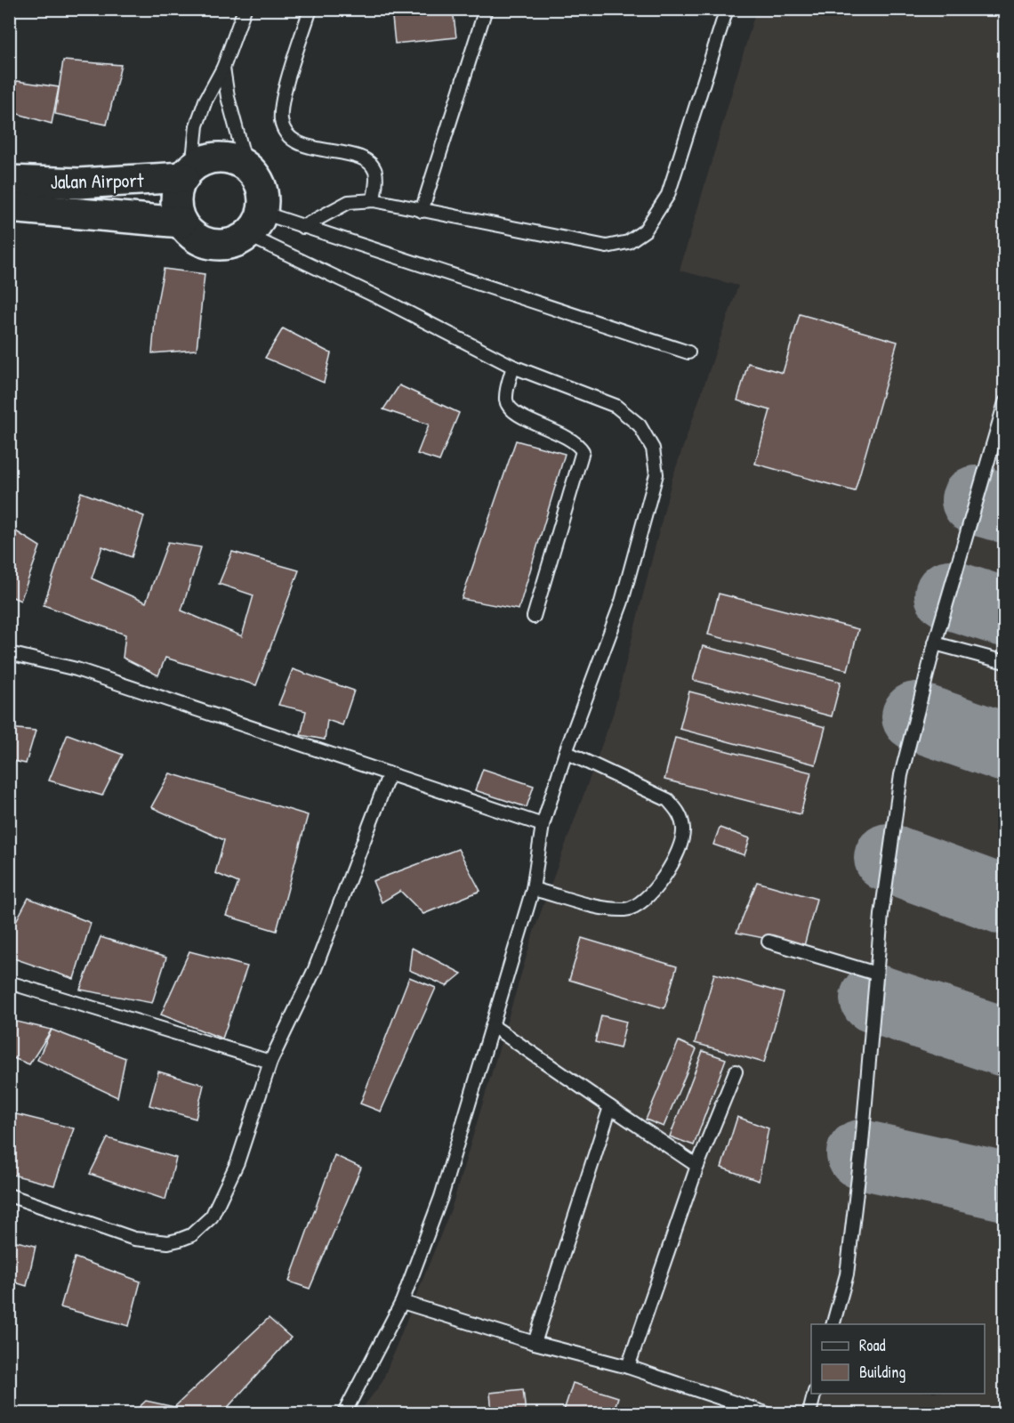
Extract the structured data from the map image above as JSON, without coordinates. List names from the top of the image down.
{
  "streets": {
    "street": ["Jalan Airport"]
  },
  "legend": ["Road", "Building"]
}
